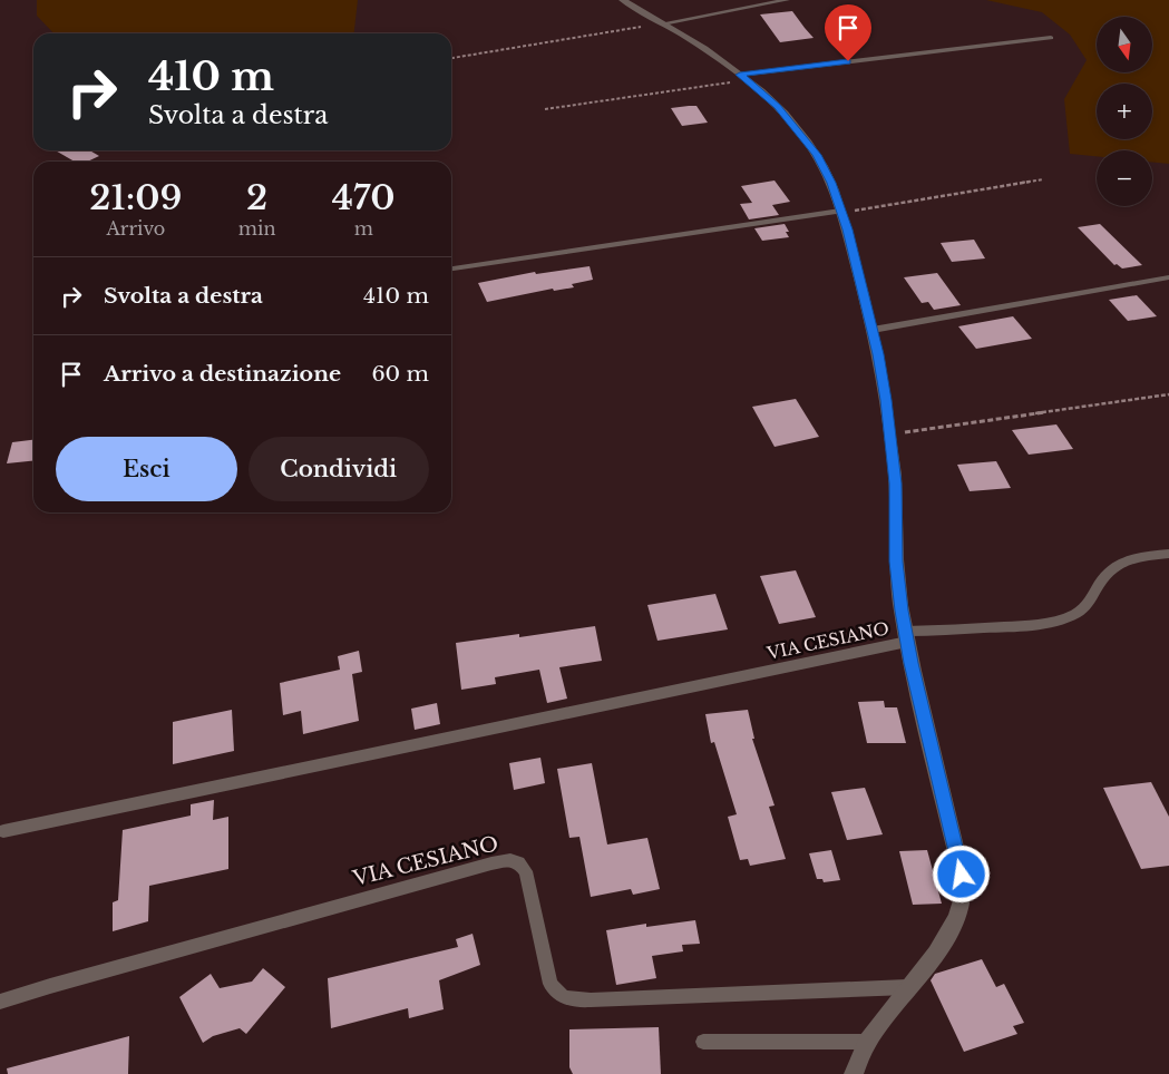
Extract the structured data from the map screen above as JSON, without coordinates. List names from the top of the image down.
{
  "streets": {
    "street": ["VIA CESIANO"]
  },
  "north": "bottom",
  "page": {
    "map_buttons": ["+", "−"],
    "turn": ["410 m", "Svolta a destra"],
    "eta": [
      "21:09",
      "Arrivo",
      "2",
      "min",
      "470",
      "m"
    ],
    "list": [
      {
        "name": "Svolta a destra",
        "value": "410 m"
      },
      {
        "name": "Arrivo a destinazione",
        "value": "60 m"
      }
    ],
    "buttons": ["Esci", "Condividi"]
  }
}
